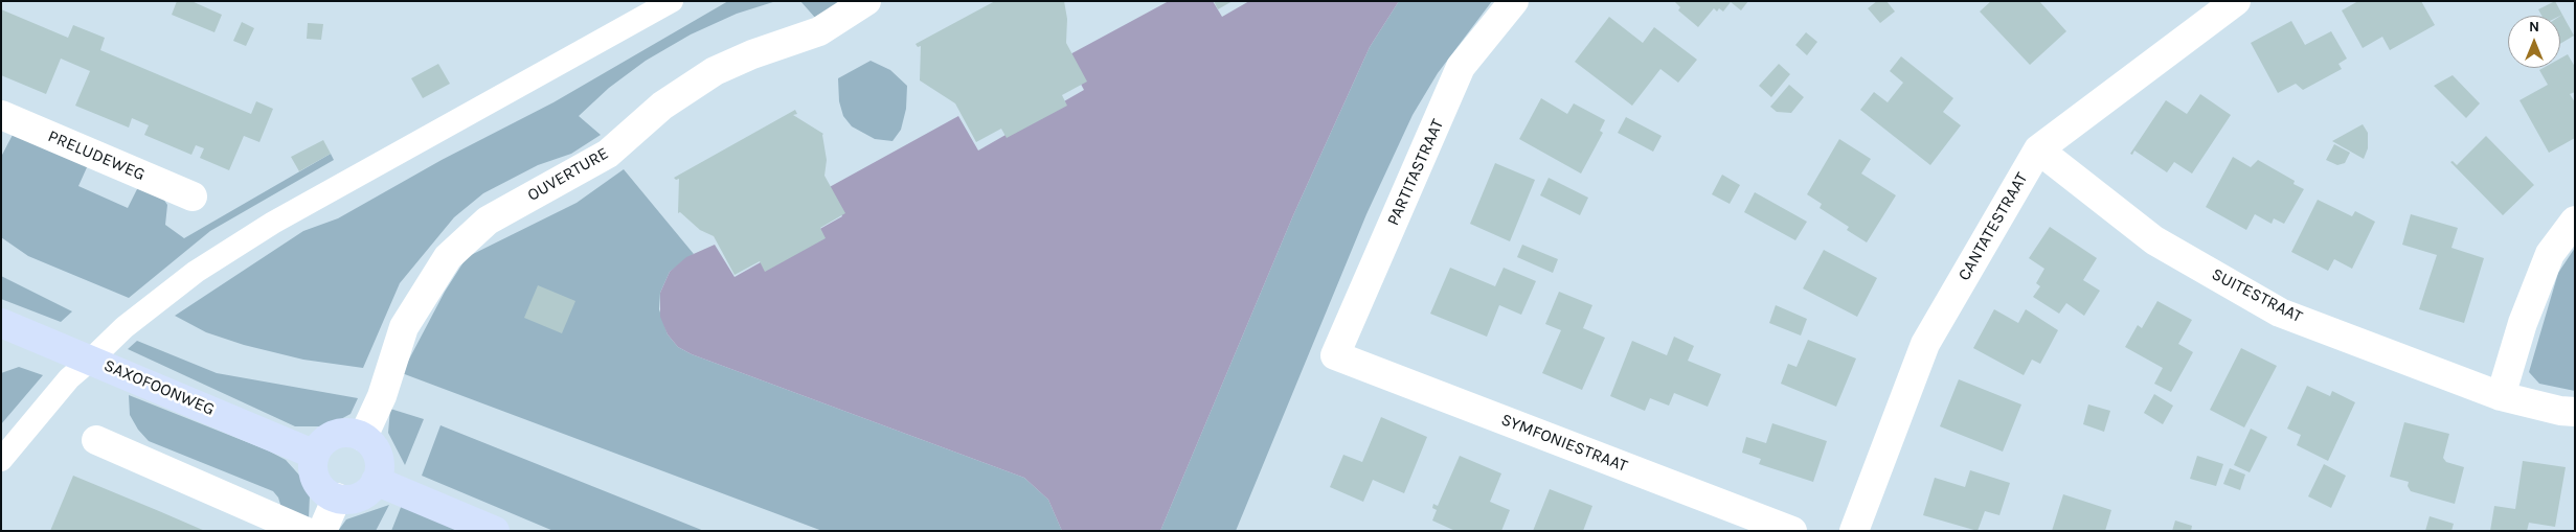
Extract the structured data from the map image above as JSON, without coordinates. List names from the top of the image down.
{
  "streets": {
    "street": [
      "PRELUDEWEG",
      "PARTITASTRAAT",
      "OUVERTURE",
      "CANTATESTRAAT",
      "SUITESTRAAT",
      "SAXOFOONWEG",
      "SYMFONIESTRAAT"
    ]
  },
  "crossings": [
    ["PARTITASTRAAT", "SYMFONIESTRAAT"],
    ["OUVERTURE", "SAXOFOONWEG"],
    ["CANTATESTRAAT", "SUITESTRAAT"]
  ],
  "north": "top"
}
